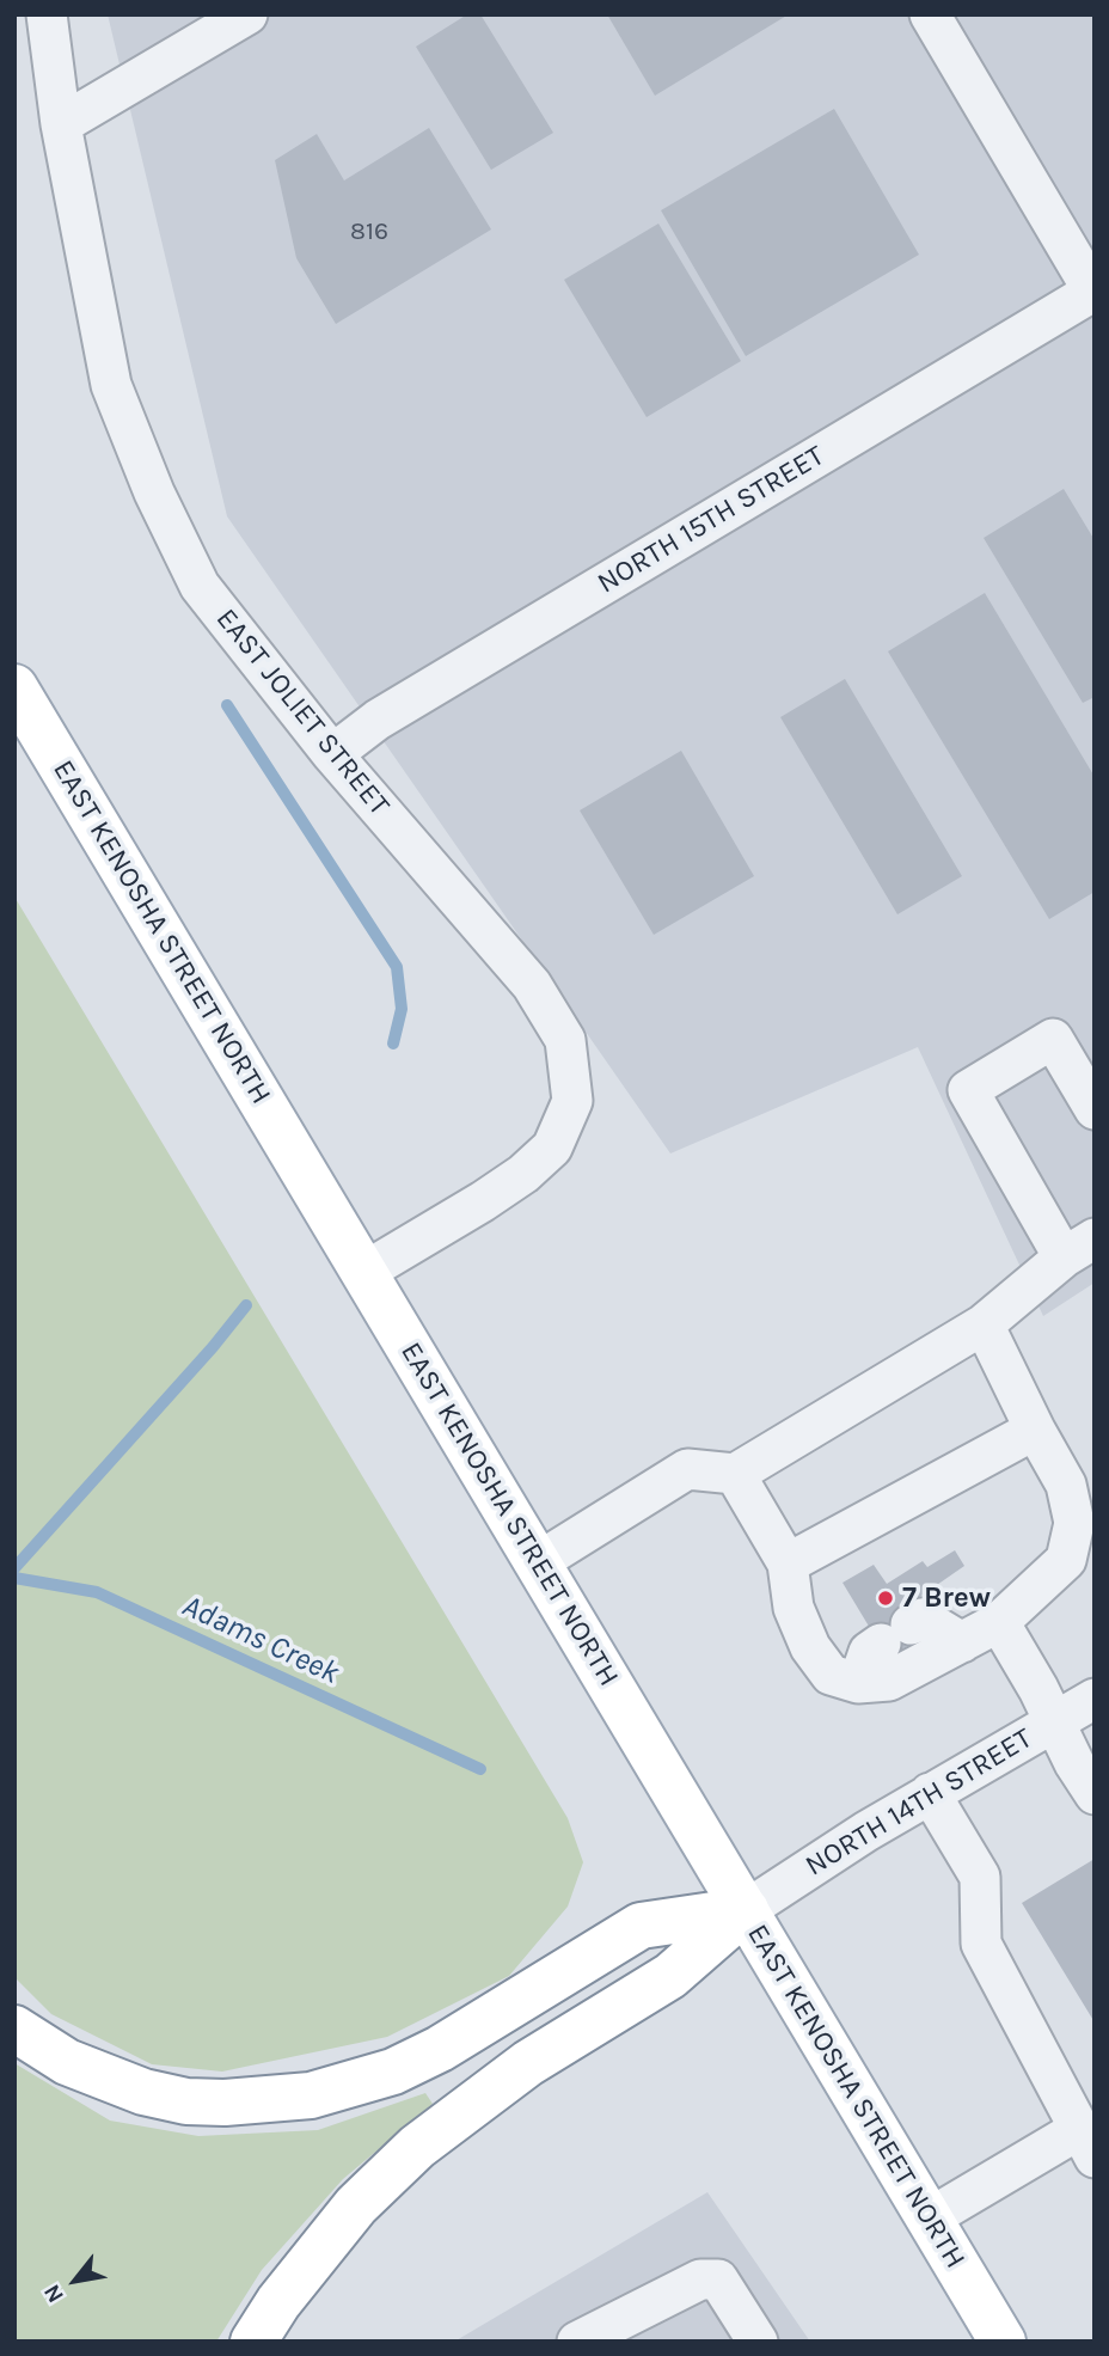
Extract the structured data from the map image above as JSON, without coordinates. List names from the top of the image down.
{
  "streets": {
    "main road": ["EAST KENOSHA STREET NORTH"],
    "street": ["NORTH 15TH STREET", "EAST JOLIET STREET", "NORTH 14TH STREET"]
  },
  "crossings": [
    ["NORTH 15TH STREET", "EAST JOLIET STREET"],
    ["EAST JOLIET STREET", "EAST KENOSHA STREET NORTH"],
    ["EAST KENOSHA STREET NORTH", "NORTH 14TH STREET"]
  ],
  "water": ["Adams Creek"],
  "places": ["7 Brew"],
  "house_numbers": ["816"],
  "north": "bottom left"
}
